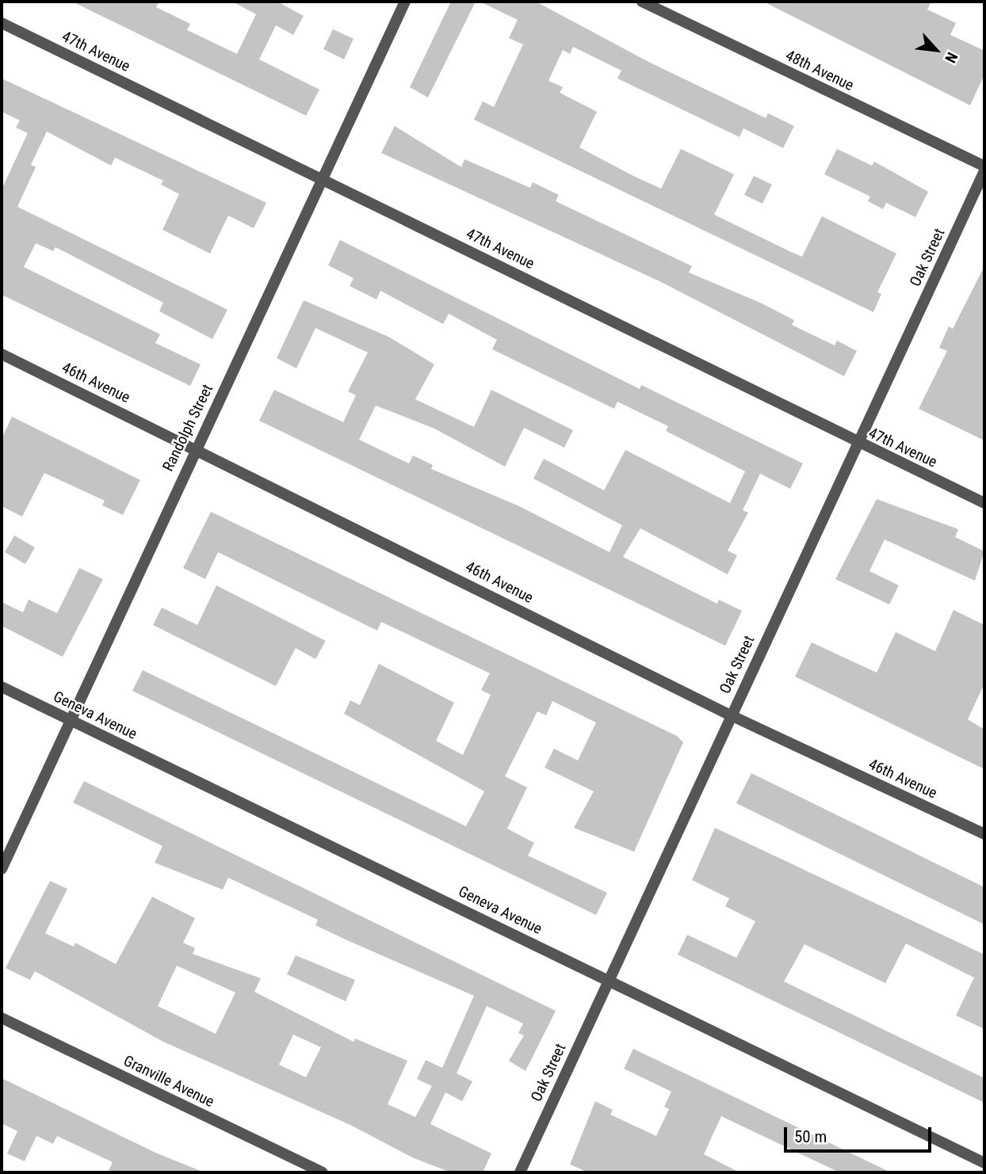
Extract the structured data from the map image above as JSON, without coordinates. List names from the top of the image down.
{
  "streets": {
    "street": [
      "47th Avenue",
      "48th Avenue",
      "Oak Street",
      "46th Avenue",
      "Randolph Street",
      "Geneva Avenue",
      "Granville Avenue"
    ]
  },
  "crossings": [
    ["47th Avenue", "Oak Street"],
    ["47th Avenue", "Randolph Street"],
    ["Oak Street", "46th Avenue"],
    ["Oak Street", "Geneva Avenue"],
    ["46th Avenue", "Randolph Street"],
    ["Randolph Street", "Geneva Avenue"]
  ],
  "scale_bar": "50 m",
  "north": "bottom right"
}
